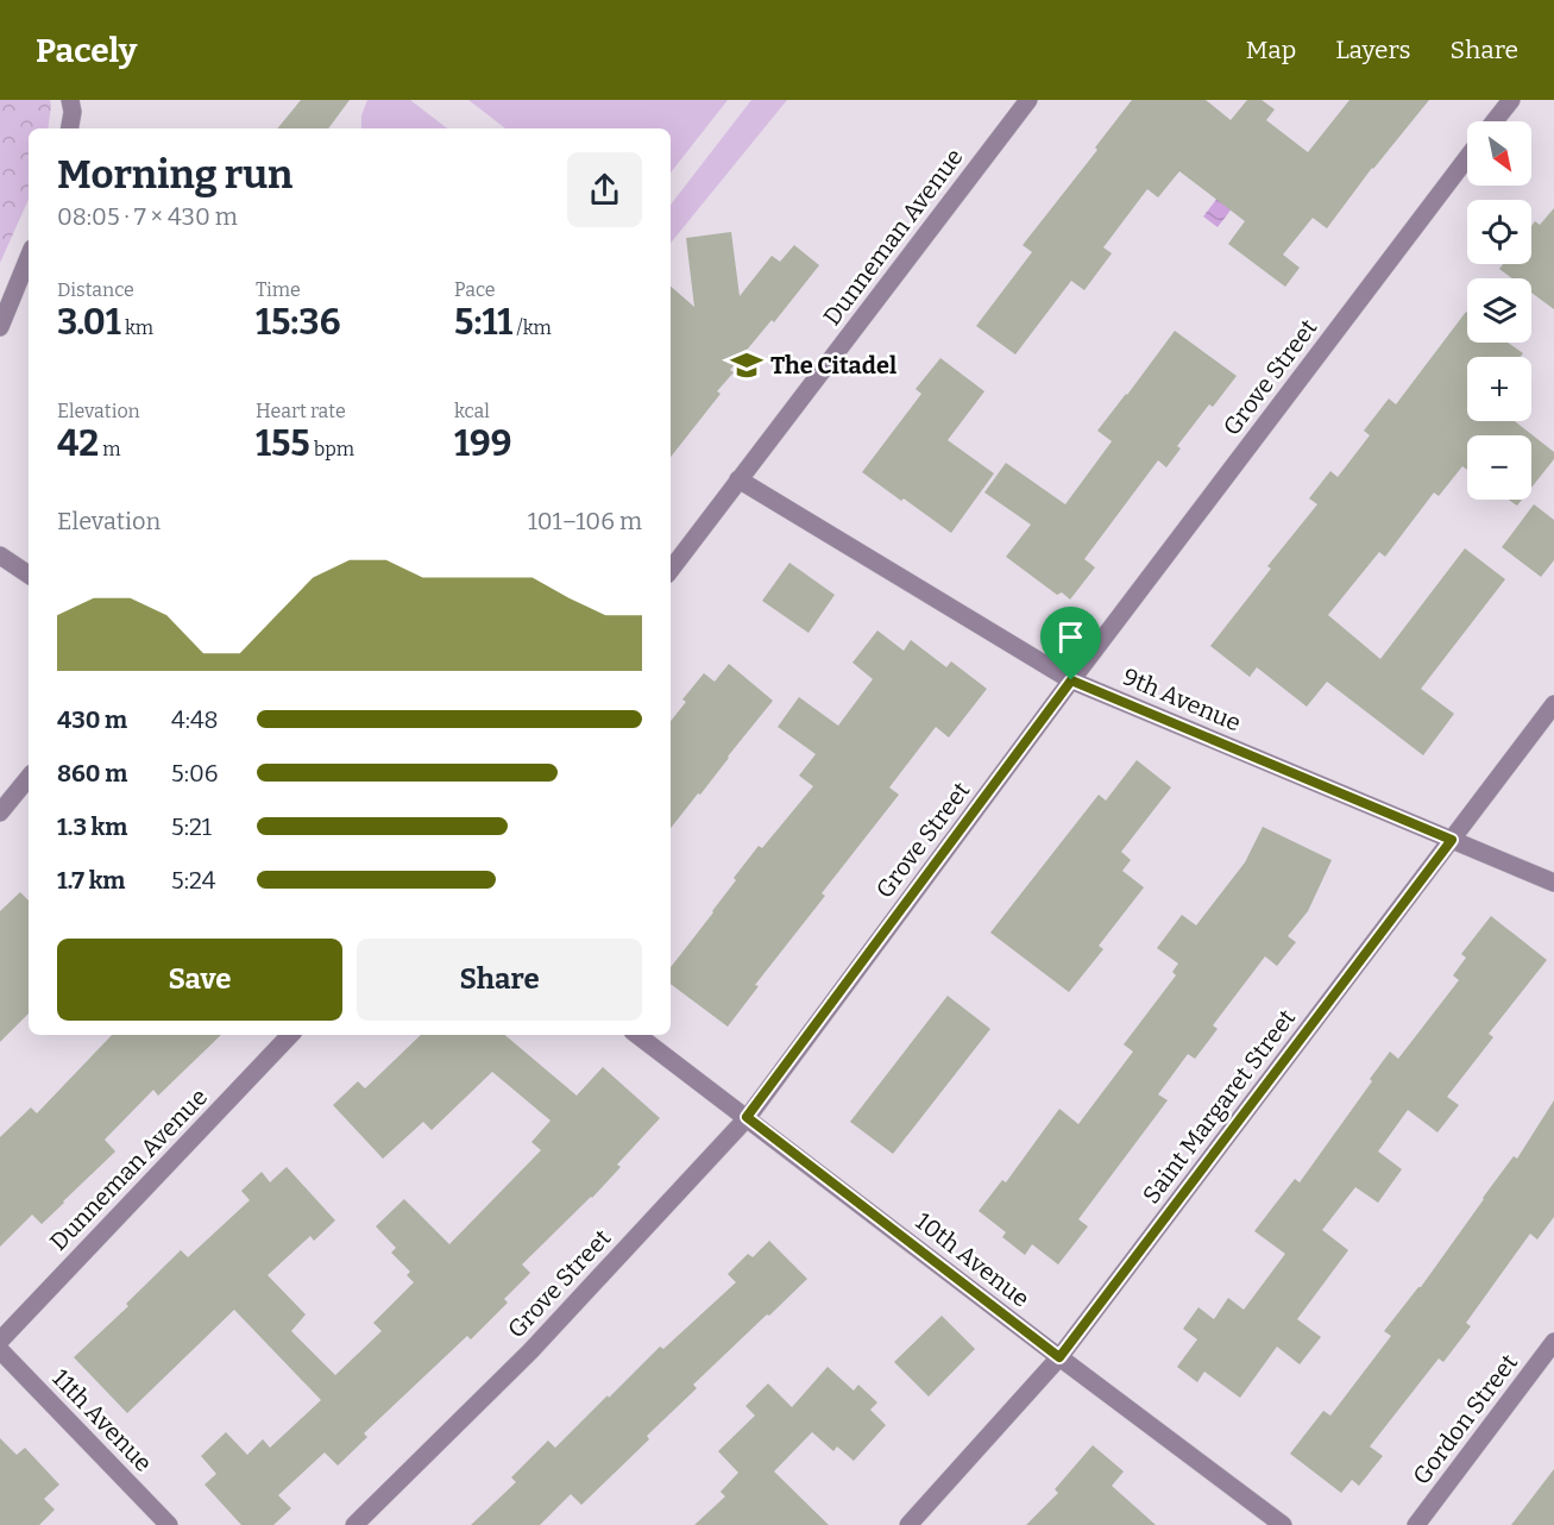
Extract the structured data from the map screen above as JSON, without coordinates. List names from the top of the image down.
{
  "streets": {
    "street": [
      "Dunneman Avenue",
      "Grove Street",
      "9th Avenue",
      "Saint Margaret Street",
      "10th Avenue",
      "Gordon Street",
      "11th Avenue"
    ]
  },
  "crossings": [
    ["Dunneman Avenue", "9th Avenue"],
    ["Grove Street", "9th Avenue"],
    ["Grove Street", "10th Avenue"],
    ["9th Avenue", "Saint Margaret Street"],
    ["Saint Margaret Street", "10th Avenue"]
  ],
  "places": {
    "school or university": ["The Citadel"]
  },
  "north": "bottom right",
  "page": {
    "header": "Pacely",
    "nav": ["Map", "Layers", "Share"],
    "map_buttons": ["+", "−"],
    "heading": ["Morning run", "08:05 · 7 × 430 m"],
    "stats": [
      ["Distance", "3.01 km"],
      ["Time", "15:36"],
      ["Pace", "5:11 /km"],
      ["Elevation", "42 m"],
      ["Heart rate", "155 bpm"],
      ["kcal", "199"]
    ],
    "chart": ["Elevation", "101–106 m"],
    "list": [
      {
        "name": "430 m",
        "note": "4:48"
      },
      {
        "name": "860 m",
        "note": "5:06"
      },
      {
        "name": "1.3 km",
        "note": "5:21"
      },
      {
        "name": "1.7 km",
        "note": "5:24"
      }
    ],
    "buttons": ["Save", "Share"]
  }
}
